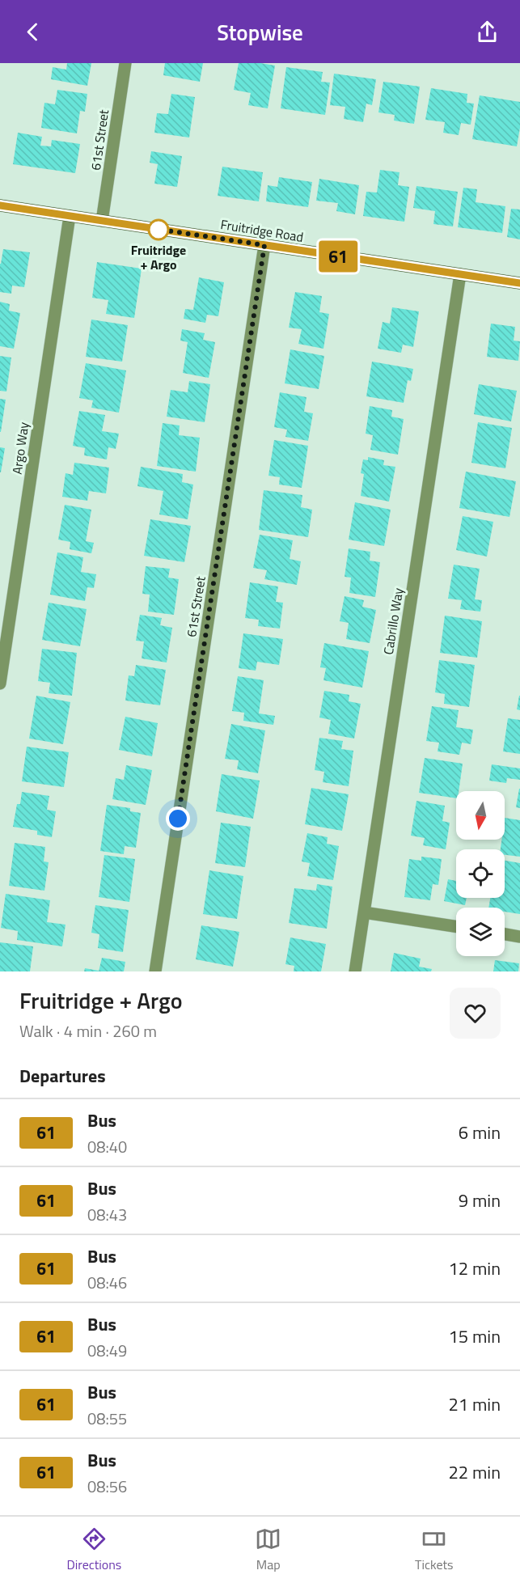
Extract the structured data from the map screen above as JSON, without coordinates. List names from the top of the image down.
{
  "streets": {
    "main road": ["Fruitridge Road"],
    "street": ["61st Street", "Argo Way", "Cabrillo Way"]
  },
  "crossings": [
    ["61st Street", "Fruitridge Road"],
    ["Fruitridge Road", "Argo Way"],
    ["Fruitridge Road", "Cabrillo Way"]
  ],
  "places": ["Fruitridge + Argo"],
  "lines": ["bus line 61"],
  "north": "bottom",
  "page": {
    "header": "Stopwise",
    "on_map": "61",
    "heading": [
      ["Fruitridge + Argo", "Walk · 4 min · 260 m"],
      "Departures"
    ],
    "list": [
      {
        "mark": "61",
        "name": "Bus",
        "note": "08:40",
        "value": "6 min"
      },
      {
        "mark": "61",
        "name": "Bus",
        "note": "08:43",
        "value": "9 min"
      },
      {
        "mark": "61",
        "name": "Bus",
        "note": "08:46",
        "value": "12 min"
      },
      {
        "mark": "61",
        "name": "Bus",
        "note": "08:49",
        "value": "15 min"
      },
      {
        "mark": "61",
        "name": "Bus",
        "note": "08:55",
        "value": "21 min"
      },
      {
        "mark": "61",
        "name": "Bus",
        "note": "08:56",
        "value": "22 min"
      }
    ],
    "tabs": ["Directions", "Map", "Tickets"]
  }
}
